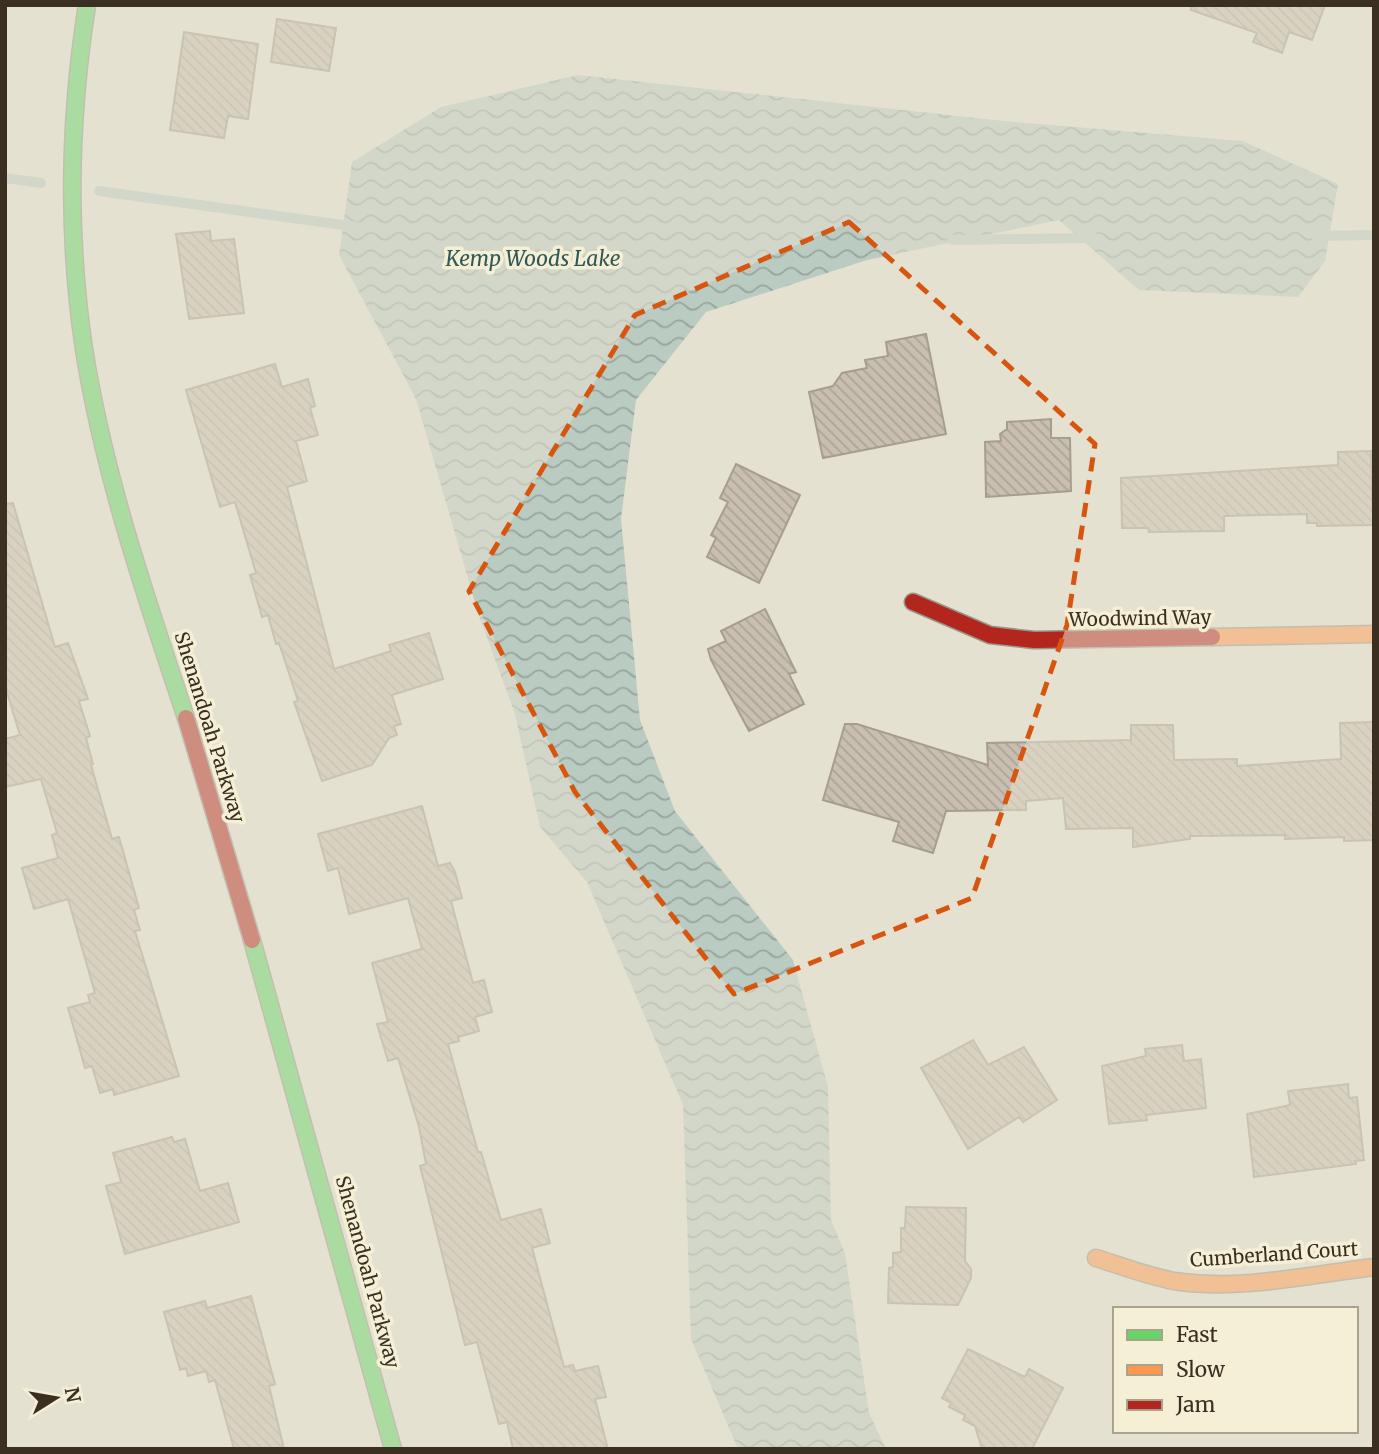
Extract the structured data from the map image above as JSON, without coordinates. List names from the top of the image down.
{
  "streets": {
    "street": ["Woodwind Way", "Shenandoah Parkway", "Cumberland Court"]
  },
  "water": ["Kemp Woods Lake"],
  "legend": ["Fast", "Slow", "Jam"],
  "north": "right"
}
